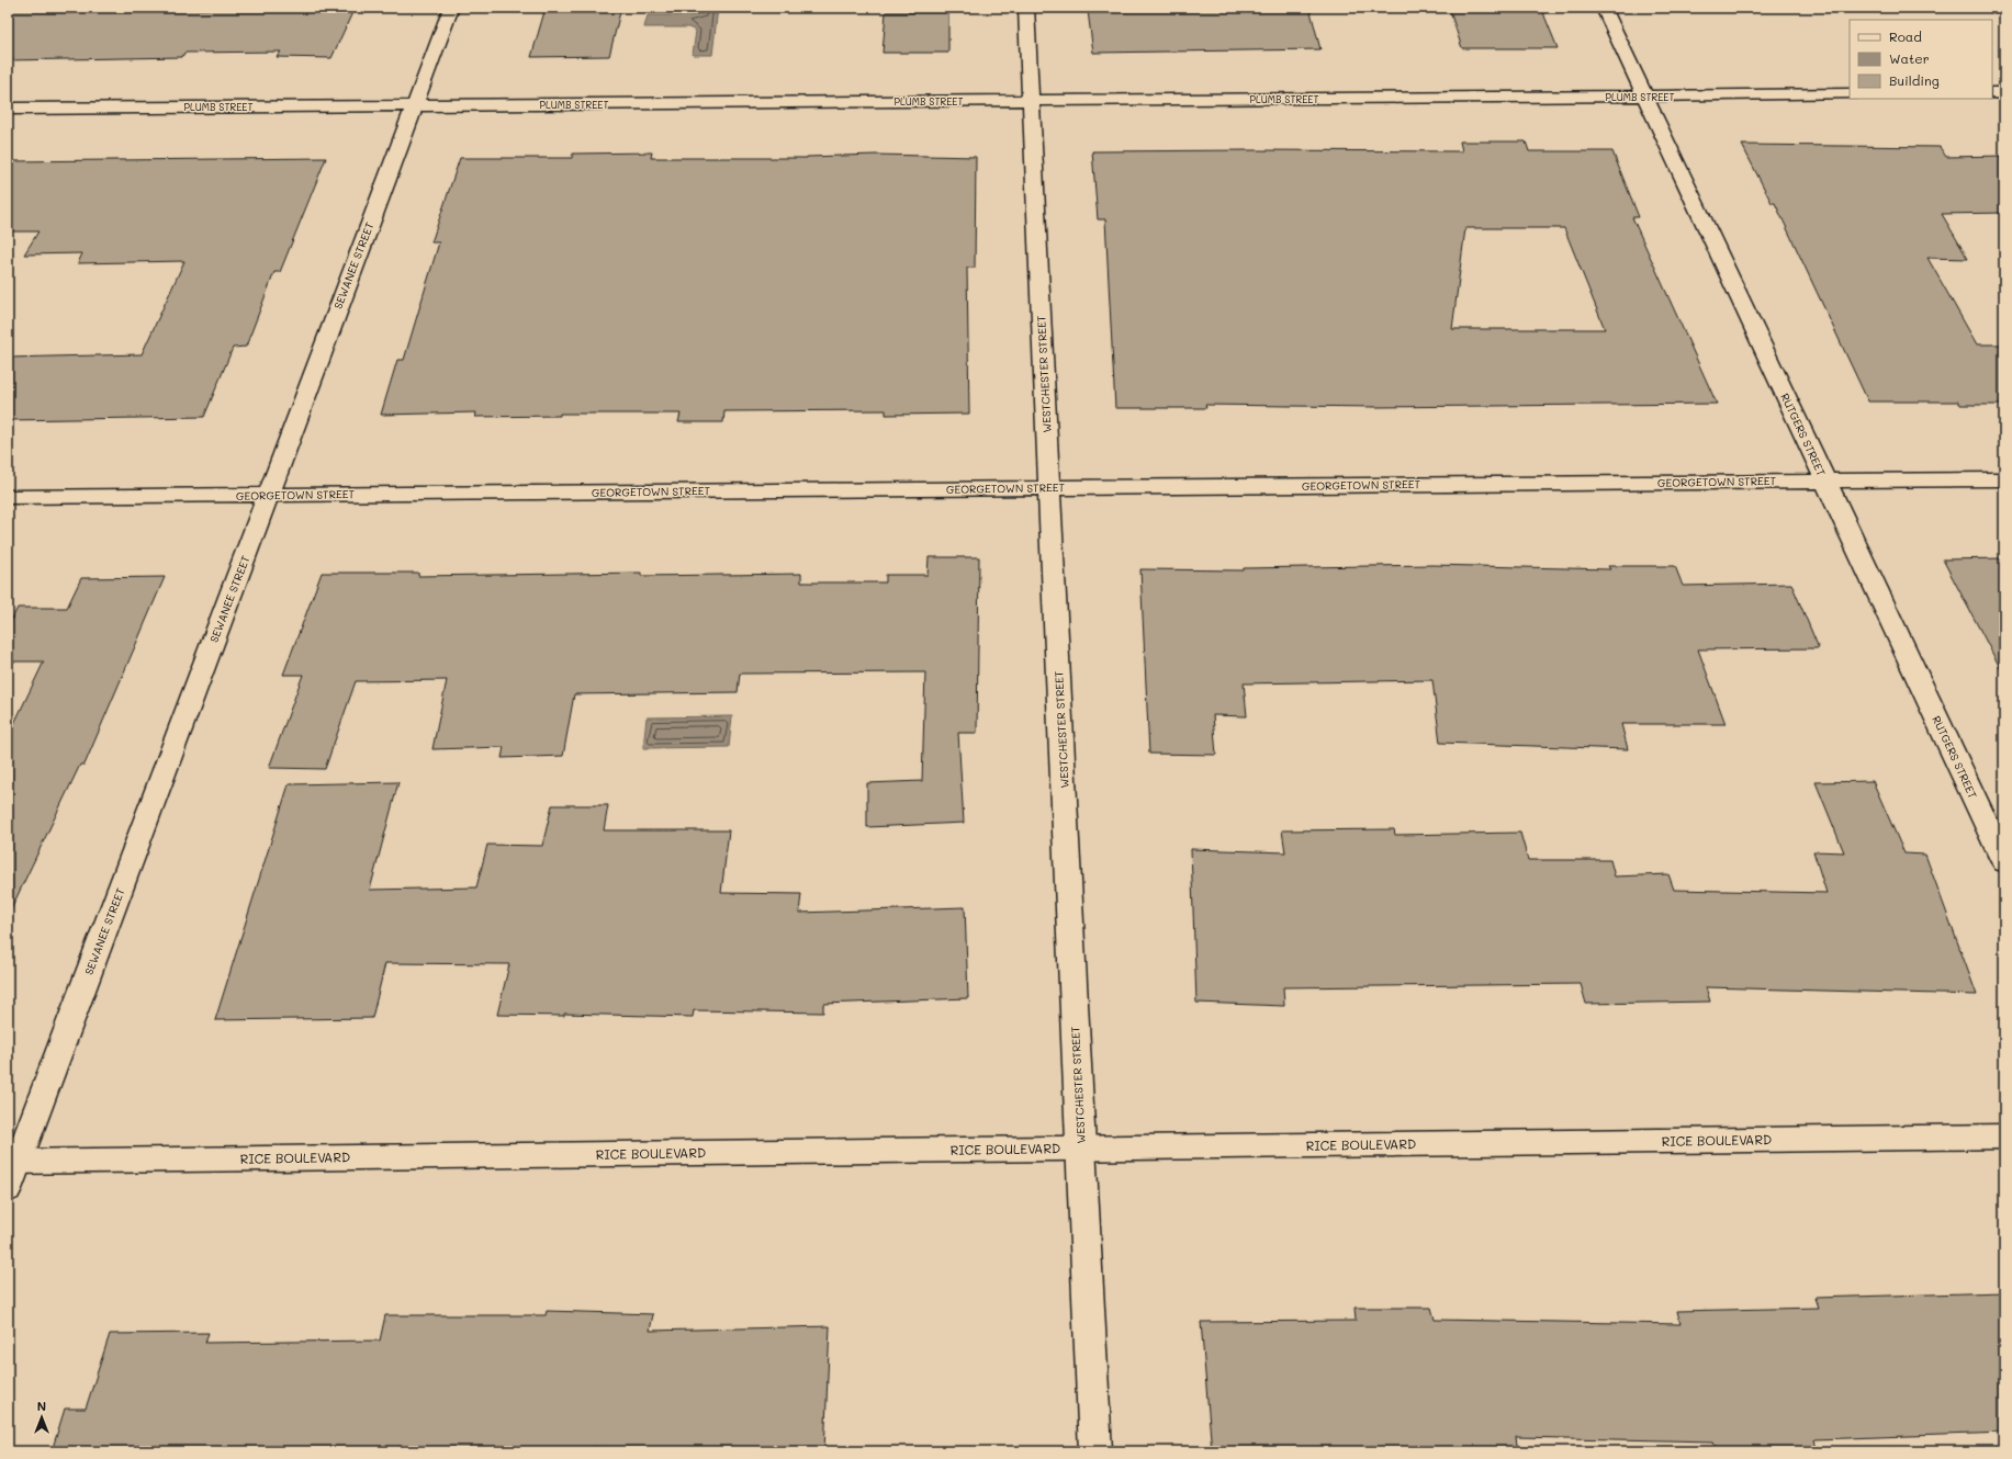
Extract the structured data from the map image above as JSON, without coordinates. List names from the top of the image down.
{
  "streets": {
    "street": [
      "PLUMB STREET",
      "SEWANEE STREET",
      "WESTCHESTER STREET",
      "RUTGERS STREET",
      "GEORGETOWN STREET",
      "RICE BOULEVARD"
    ]
  },
  "crossings": [
    ["PLUMB STREET", "SEWANEE STREET"],
    ["PLUMB STREET", "WESTCHESTER STREET"],
    ["PLUMB STREET", "RUTGERS STREET"],
    ["SEWANEE STREET", "GEORGETOWN STREET"],
    ["SEWANEE STREET", "RICE BOULEVARD"],
    ["WESTCHESTER STREET", "GEORGETOWN STREET"],
    ["WESTCHESTER STREET", "RICE BOULEVARD"],
    ["RUTGERS STREET", "GEORGETOWN STREET"]
  ],
  "legend": ["Road", "Water", "Building"],
  "north": "top"
}
